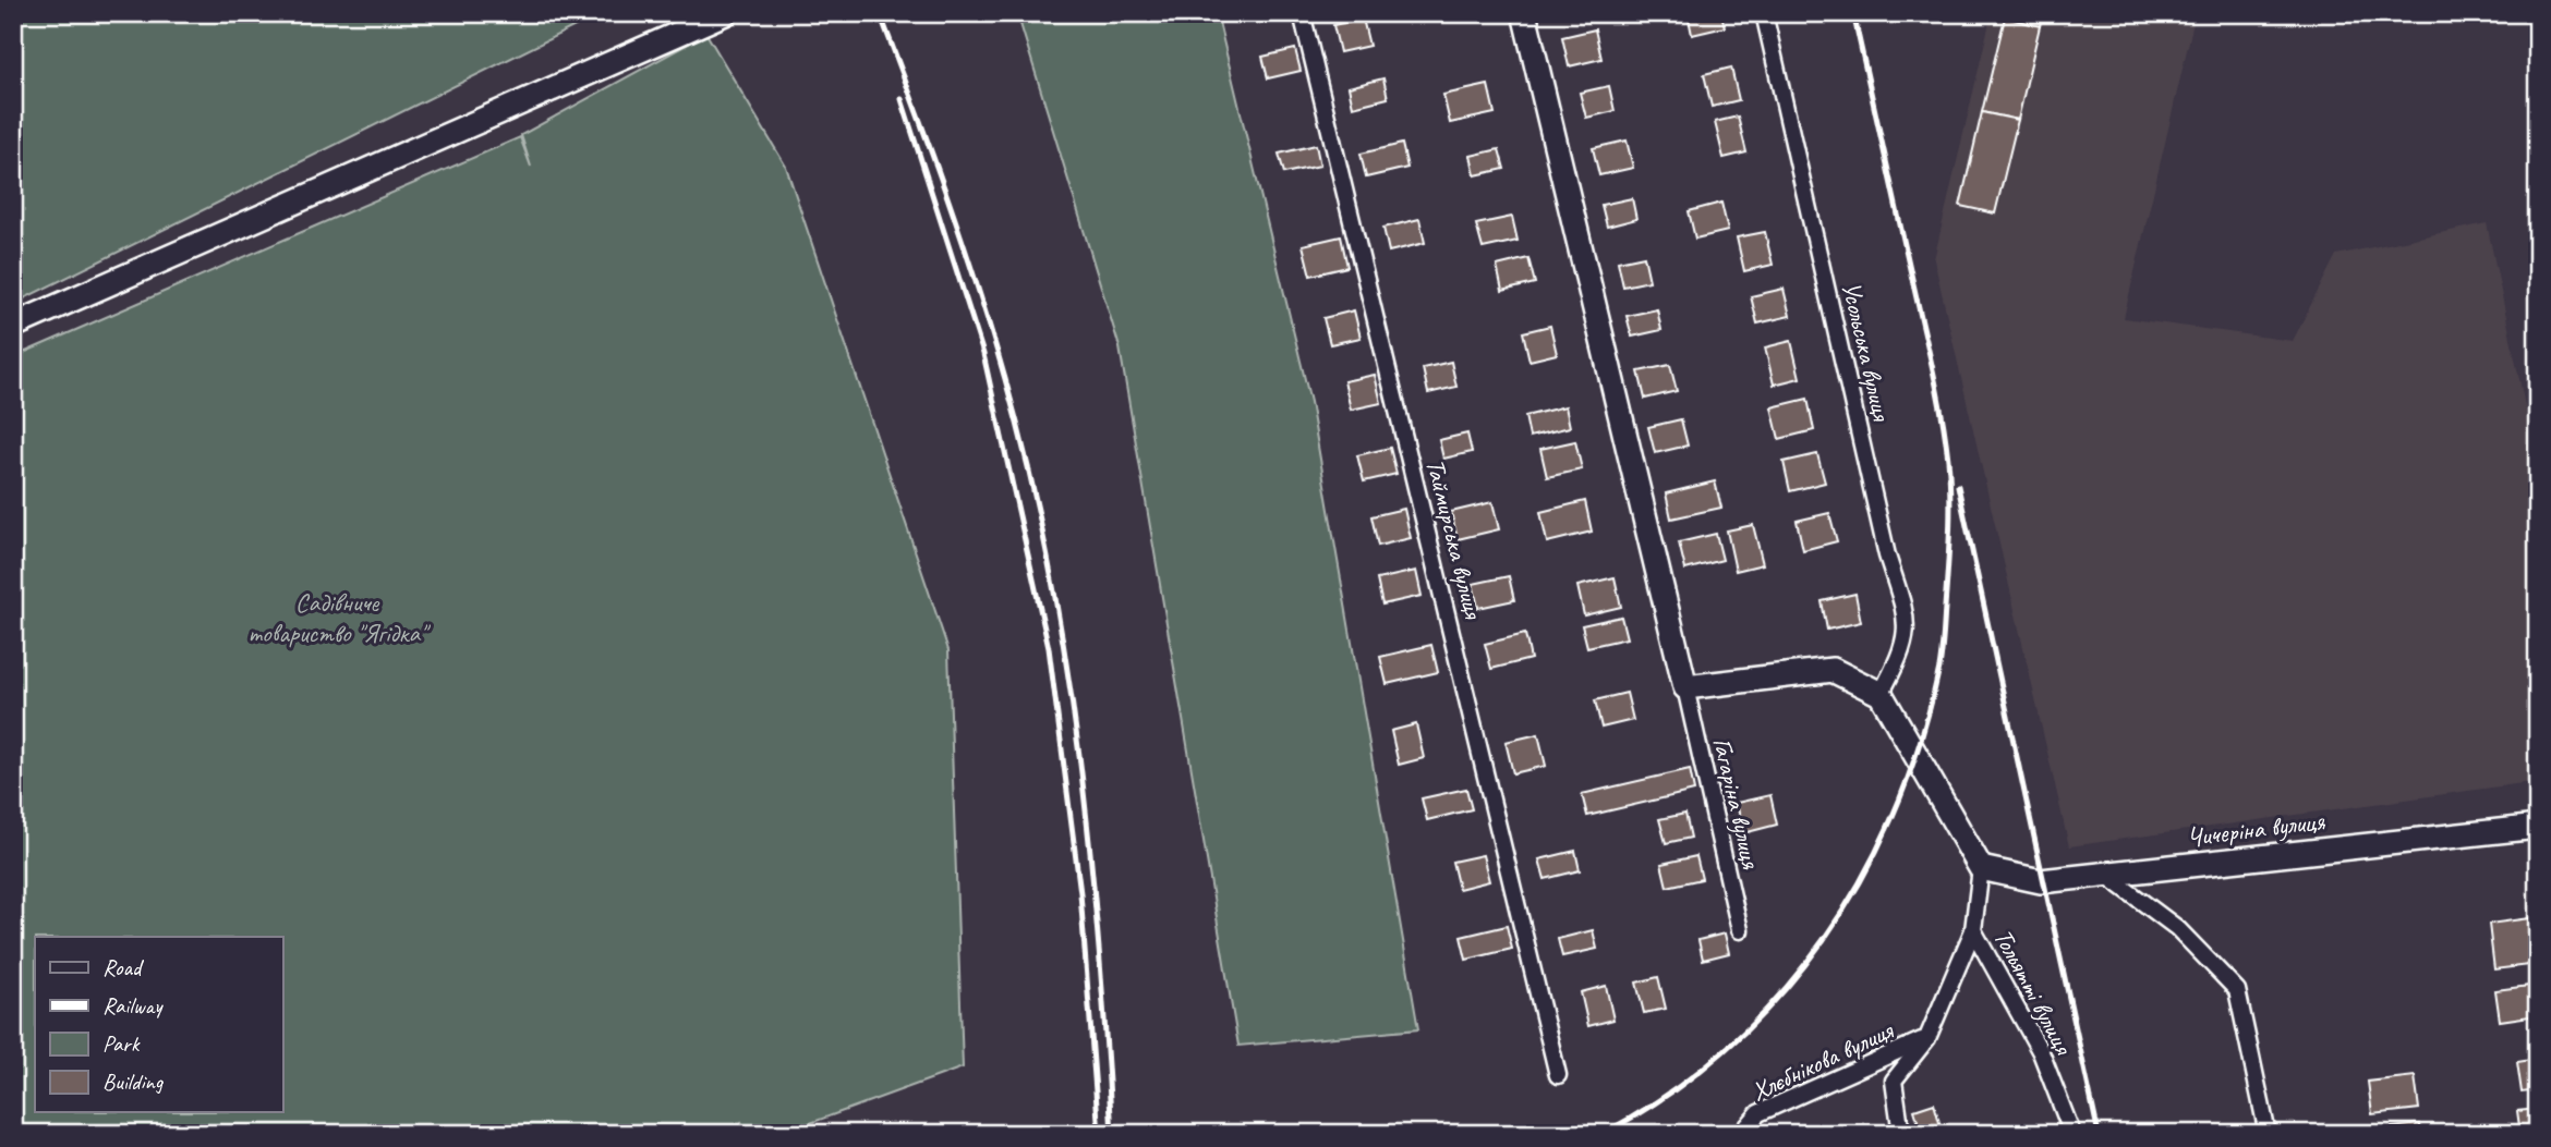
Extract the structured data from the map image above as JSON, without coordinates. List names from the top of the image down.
{
  "streets": {
    "main road": ["Чичеріна вулиця"],
    "street": [
      "Усольська вулиця",
      "Таймирська вулиця",
      "Гагаріна вулиця",
      "Тольятті вулиця",
      "Хлєбнікова вулиця"
    ]
  },
  "crossings": [
    ["Чичеріна вулиця", "Тольятті вулиця"]
  ],
  "parks": ["Садівниче товариство \"Ягідка\""],
  "legend": [
    "Road",
    "Railway",
    "Park",
    "Building"
  ]
}
